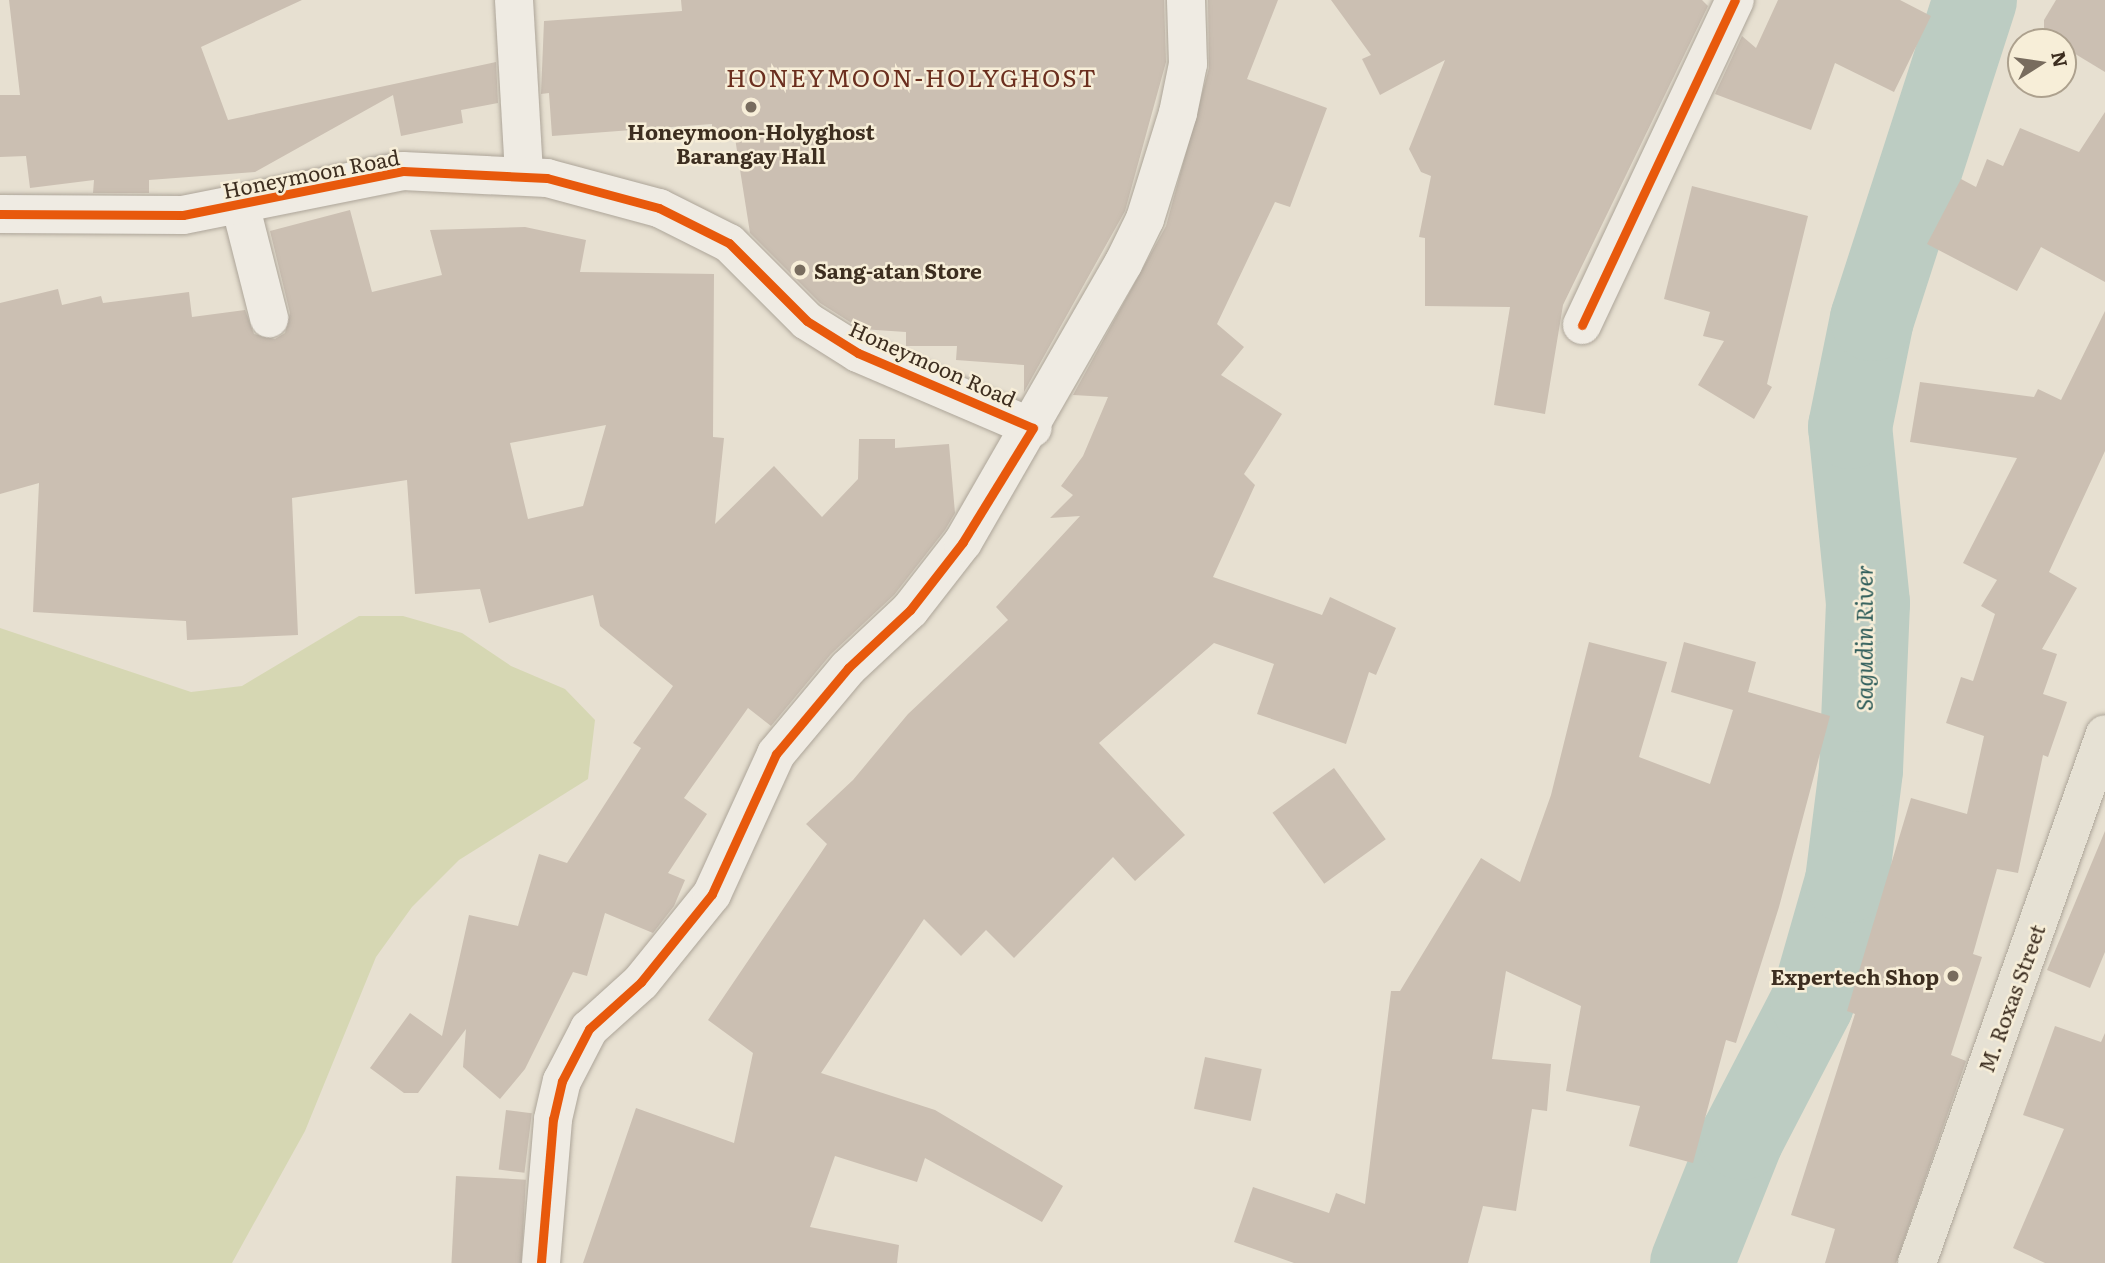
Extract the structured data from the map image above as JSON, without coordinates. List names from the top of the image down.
{
  "streets": {
    "main road": ["M. Roxas Street"],
    "street": ["Honeymoon Road"]
  },
  "districts": ["HONEYMOON-HOLYGHOST"],
  "water": ["Sagudin River"],
  "places": ["Honeymoon-Holyghost Barangay Hall", "Sang-atan Store", "Expertech Shop"],
  "north": "right"
}
